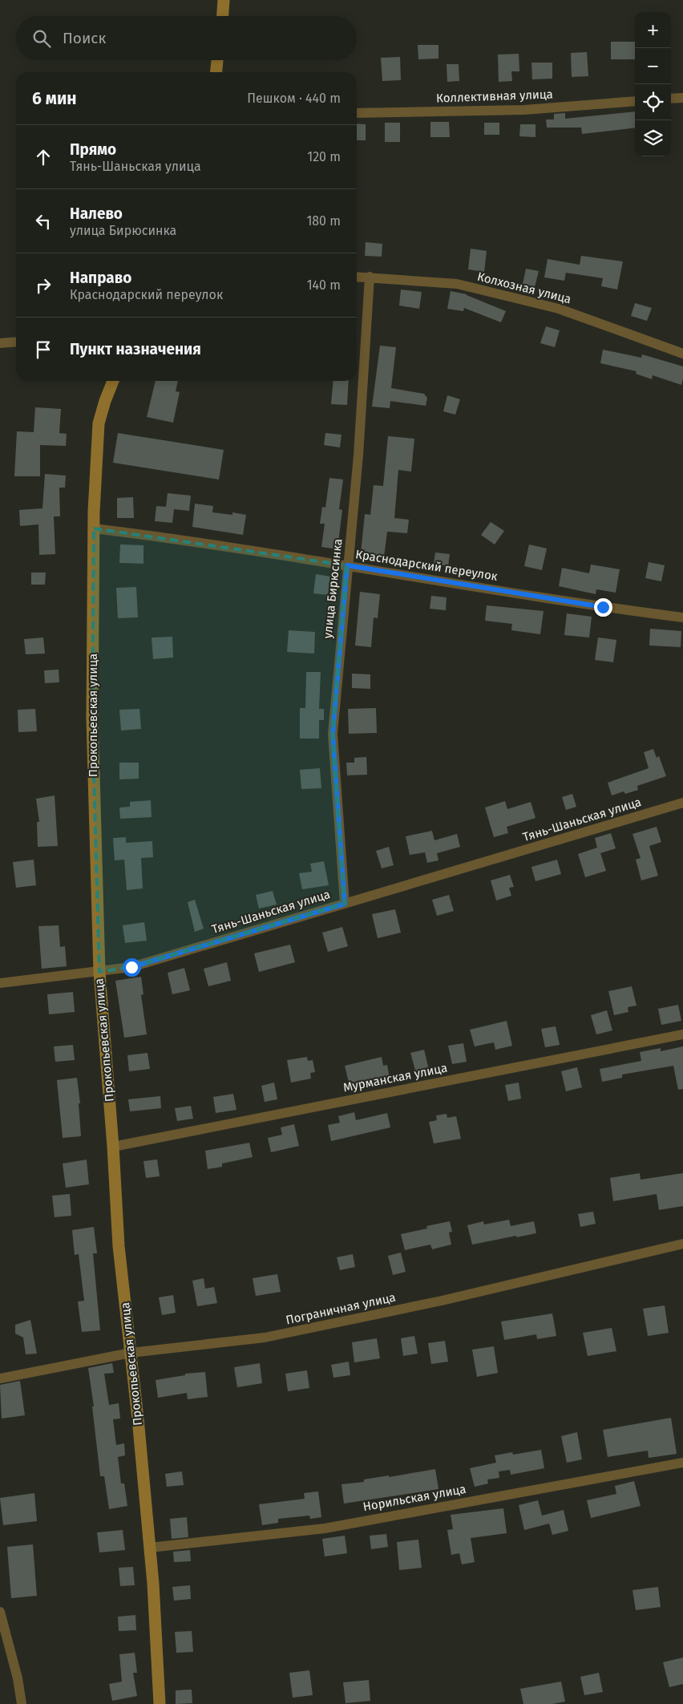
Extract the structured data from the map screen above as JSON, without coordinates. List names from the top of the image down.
{
  "streets": {
    "main road": ["Прокопьевская улица"],
    "street": [
      "Коллективная улица",
      "Колхозная улица",
      "Краснодарский переулок",
      "улица Бирюсинка",
      "Тянь-Шаньская улица",
      "Мурманская улица",
      "Пограничная улица",
      "Норильская улица"
    ]
  },
  "crossings": [
    ["Колхозная улица", "улица Бирюсинка"],
    ["Краснодарский переулок", "улица Бирюсинка"],
    ["Краснодарский переулок", "Прокопьевская улица"],
    ["улица Бирюсинка", "Тянь-Шаньская улица"],
    ["Прокопьевская улица", "Тянь-Шаньская улица"],
    ["Прокопьевская улица", "Мурманская улица"],
    ["Прокопьевская улица", "Пограничная улица"],
    ["Прокопьевская улица", "Норильская улица"]
  ],
  "page": {
    "map_buttons": ["+", "−"],
    "search": "Поиск",
    "heading": ["6 мин", "Пешком · 440 m"],
    "list": [
      ["Прямо", "Тянь-Шаньская улица", "120 m"],
      ["Налево", "улица Бирюсинка", "180 m"],
      ["Направо", "Краснодарский переулок", "140 m"],
      "Пункт назначения"
    ]
  }
}
